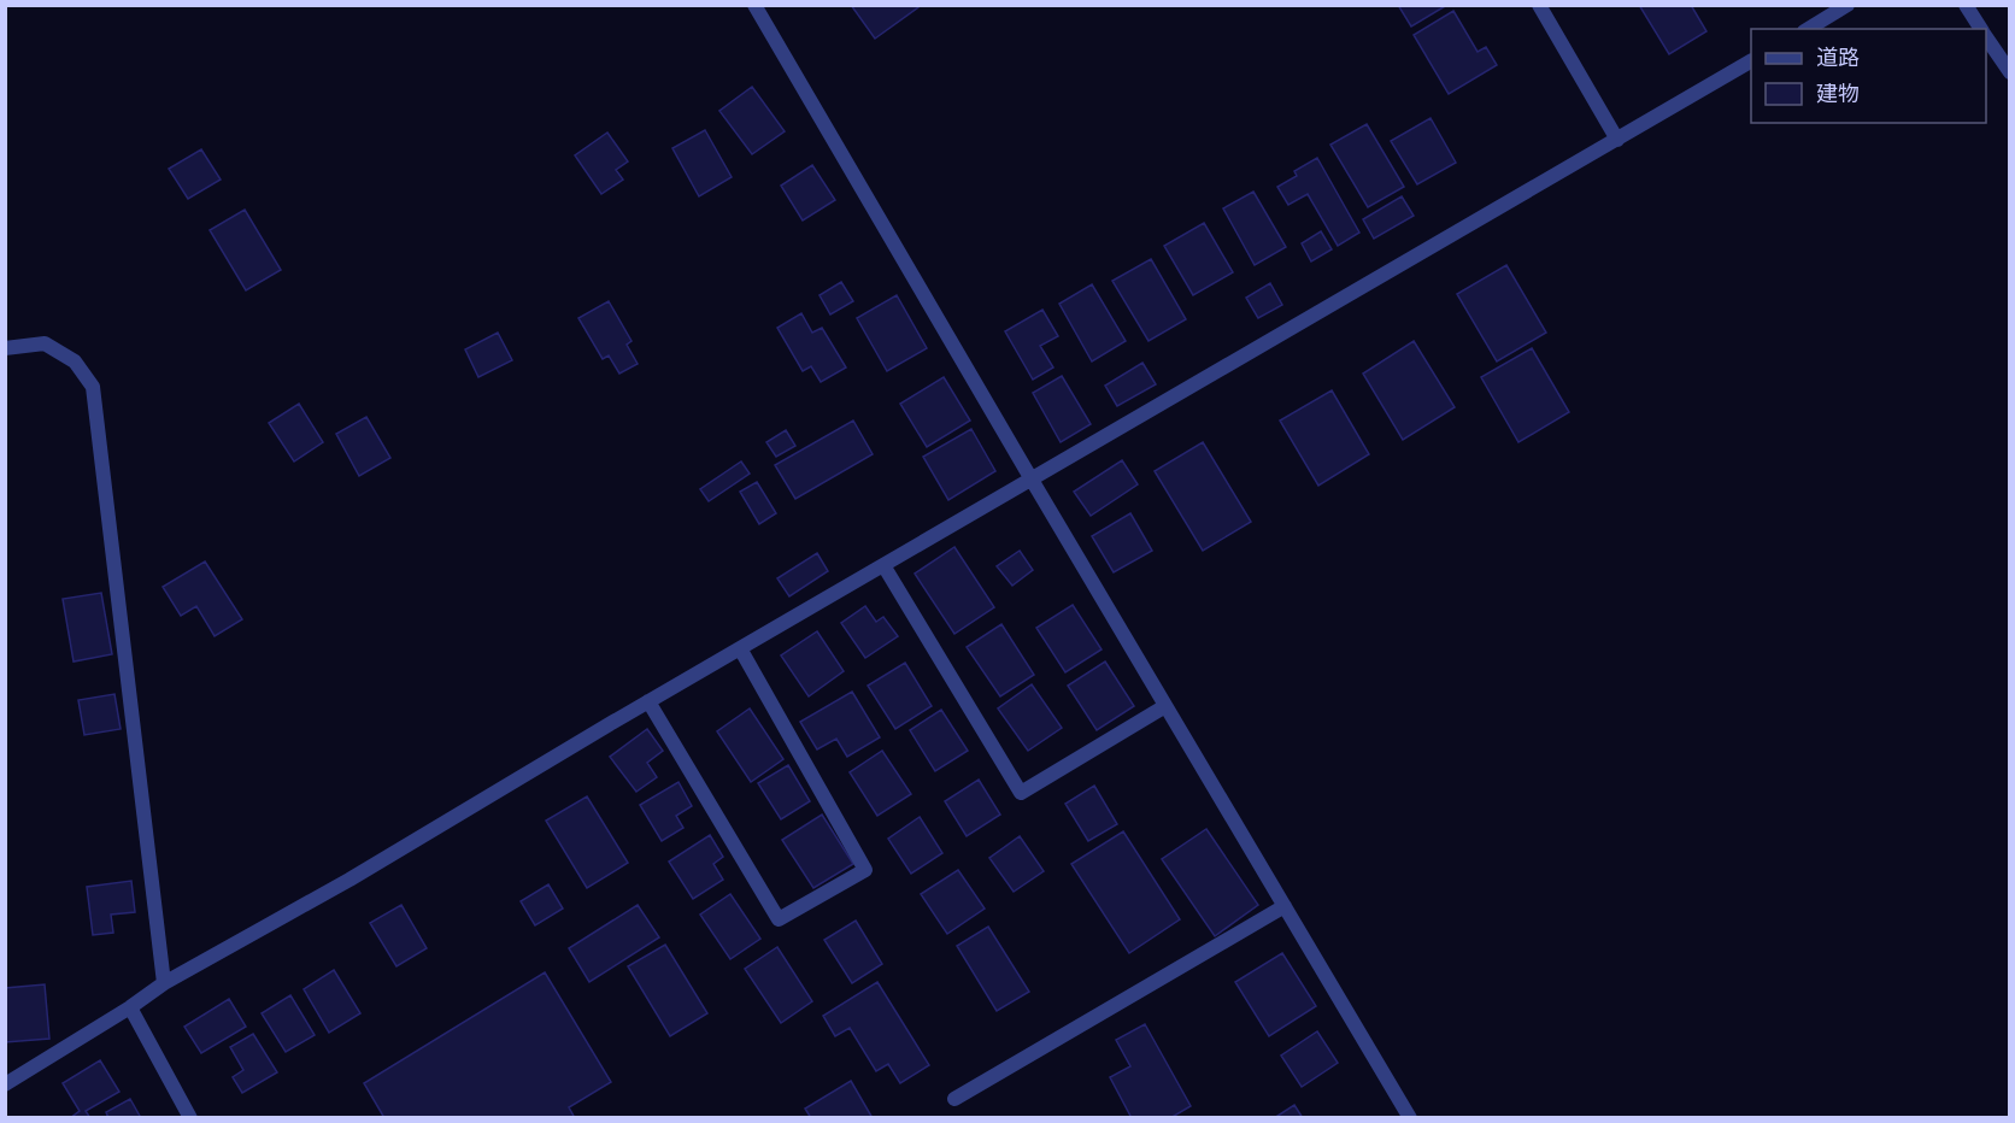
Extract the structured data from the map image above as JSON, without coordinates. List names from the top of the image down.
{
  "legend": ["道路", "建物"]
}
